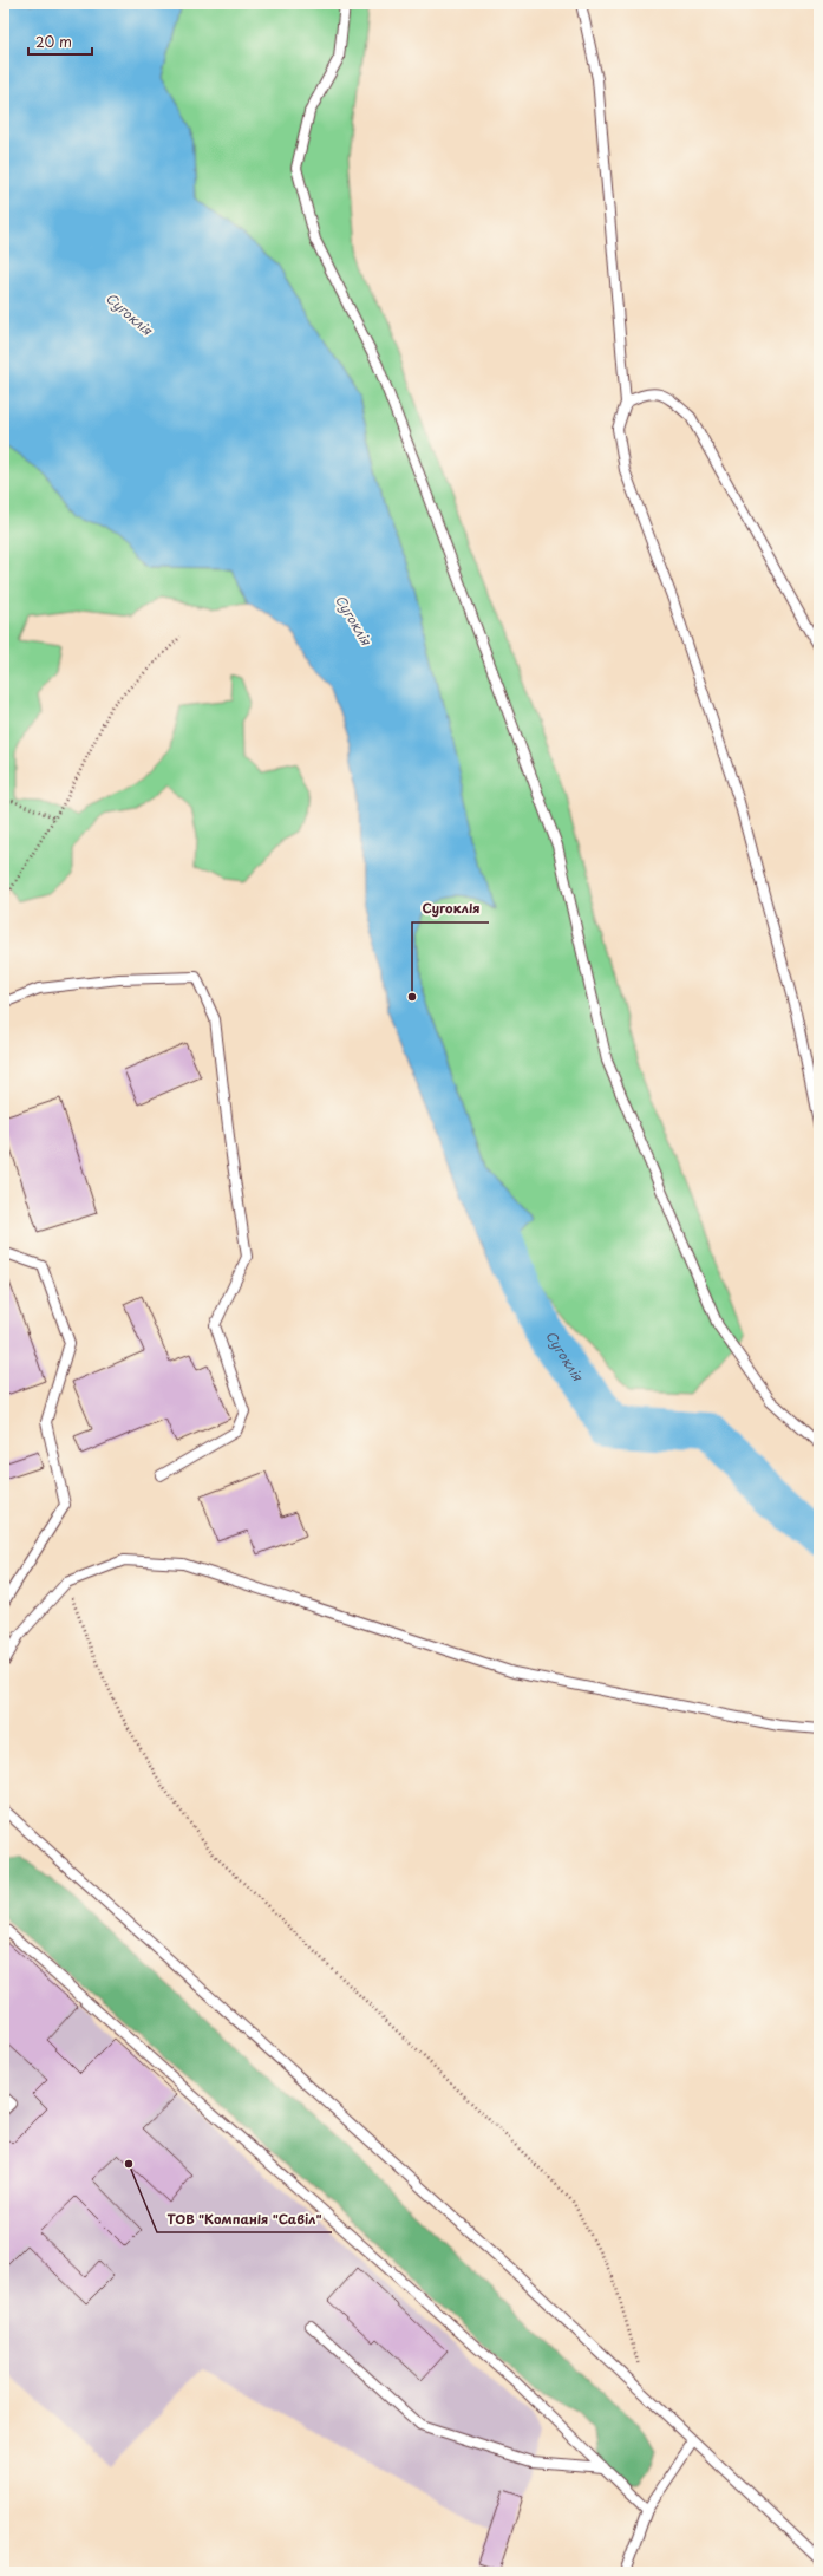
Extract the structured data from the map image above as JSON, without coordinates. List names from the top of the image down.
{
  "water": ["Сугоклія"],
  "places": ["Сугоклія", "ТОВ \"Компанія \"Савіл\""],
  "scale_bar": "20 m"
}
